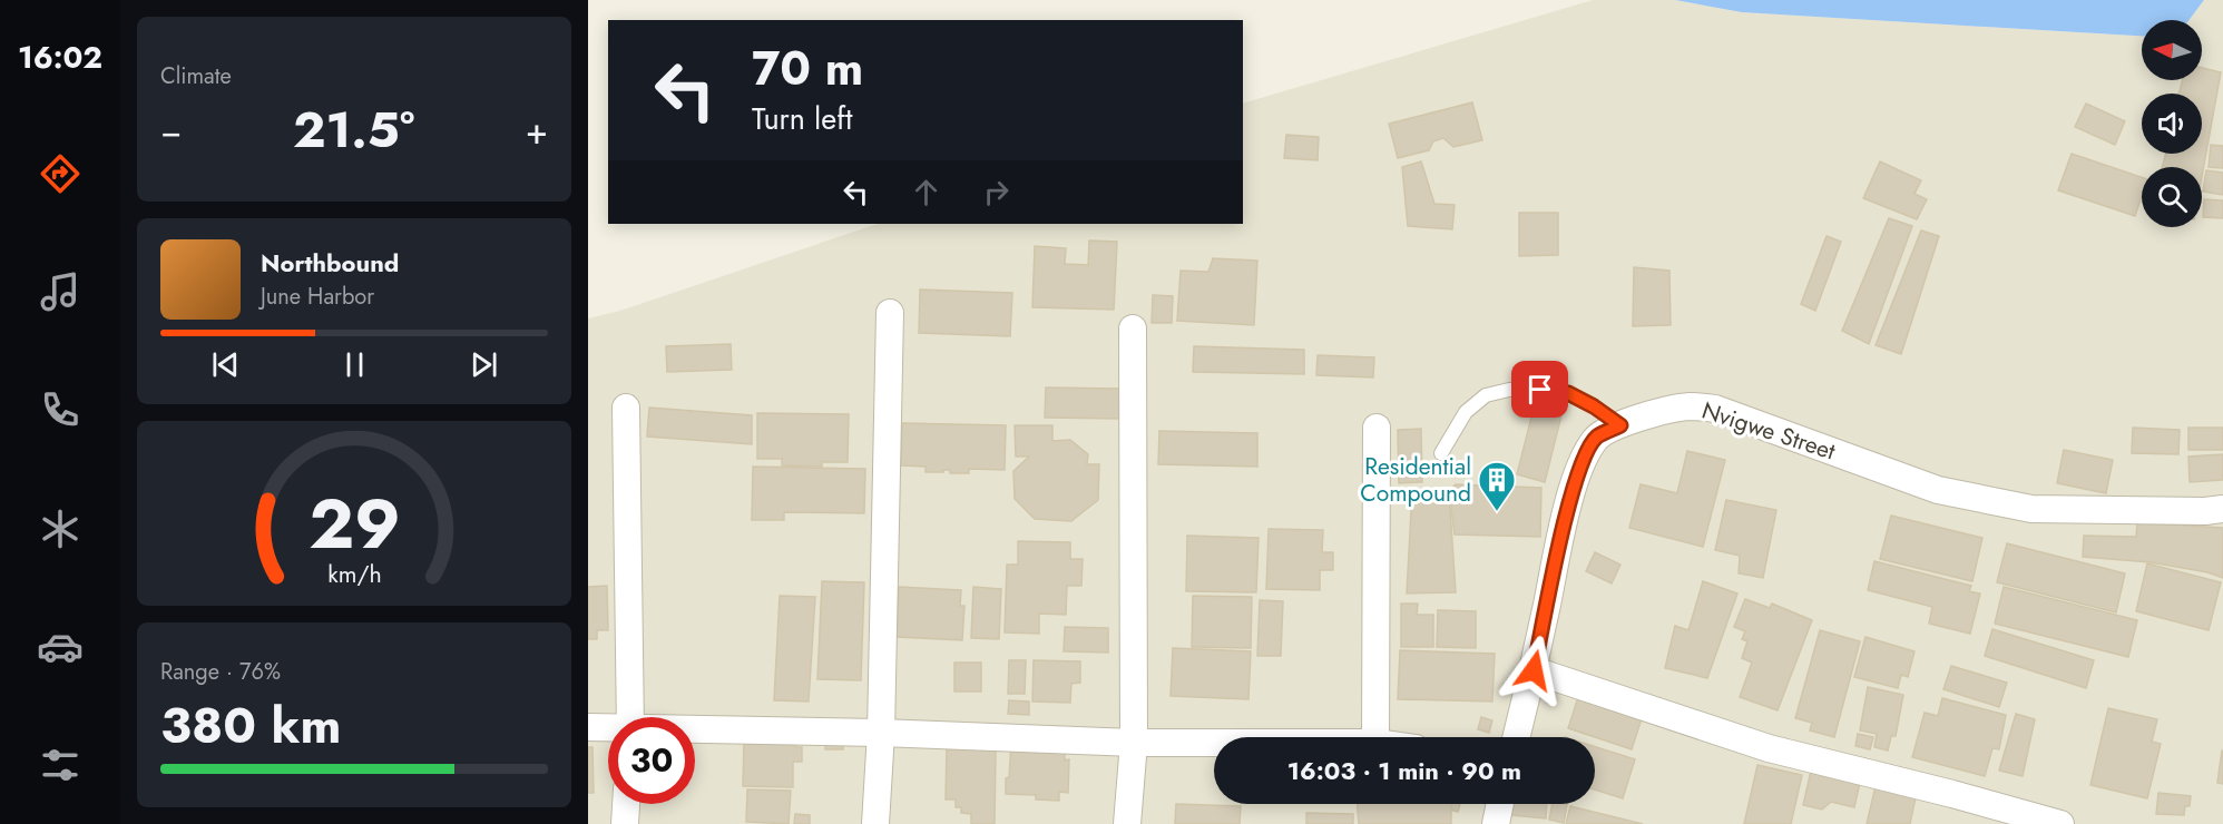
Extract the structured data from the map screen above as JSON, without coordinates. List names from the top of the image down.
{
  "streets": {
    "street": ["Nvigwe Street"]
  },
  "places": {
    "building": ["Residential Compound"]
  },
  "north": "left",
  "page": {
    "tabs": "16:02",
    "tile": [
      "Climate",
      ["Range · 76%", "380 km"]
    ],
    "turn": ["70 m", "Turn left"],
    "heat": ["−", "21.5°", "+"],
    "song": ["Northbound", "June Harbor"],
    "limit": "30",
    "trip": "16:03 · 1 min · 90 m",
    "gauge": ["29", "km/h"]
  }
}
